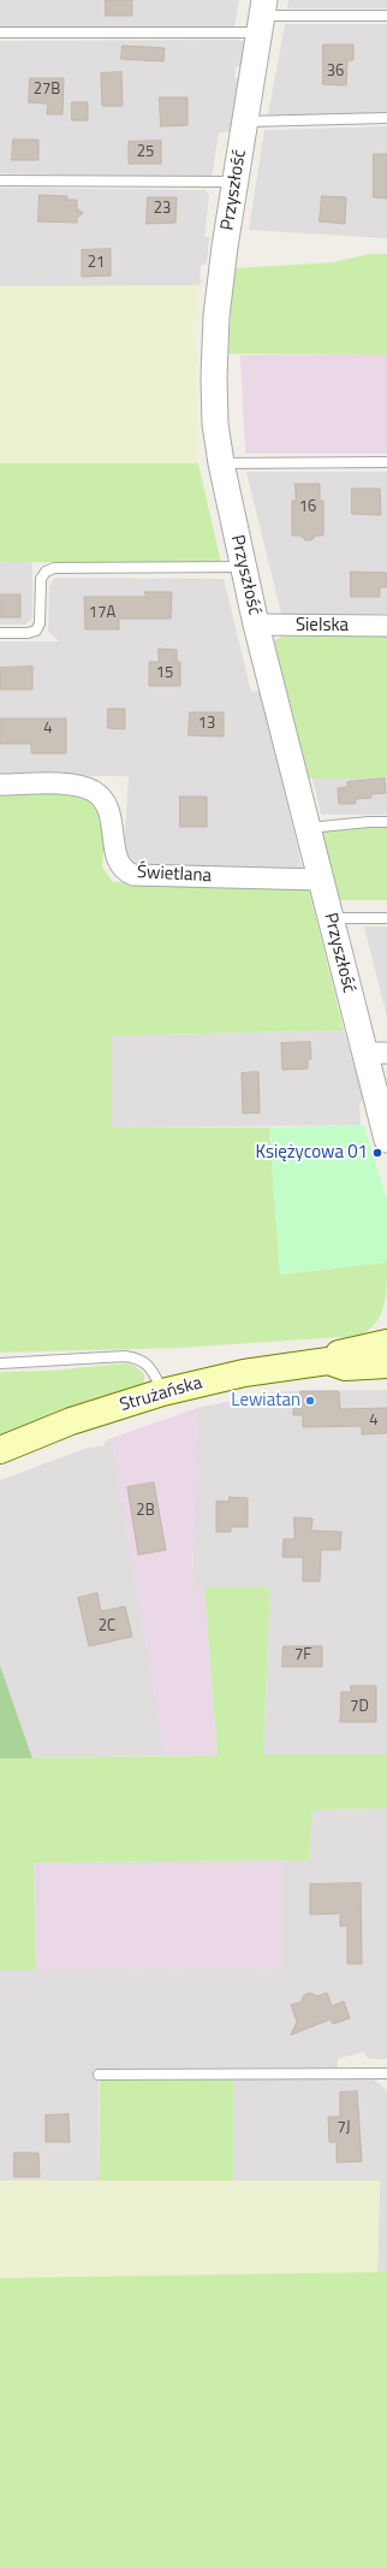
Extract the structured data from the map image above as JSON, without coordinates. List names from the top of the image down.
{
  "streets": {
    "main road": ["Strużańska"],
    "street": ["Przyszłość", "Sielska", "Świetlana"]
  },
  "crossings": [
    ["Przyszłość", "Sielska"],
    ["Przyszłość", "Świetlana"]
  ],
  "places": ["Księżycowa 01", "Lewiatan"],
  "house_numbers": [
    "36",
    "27B",
    "25",
    "23",
    "21",
    "16",
    "17A",
    "15",
    "13",
    "4",
    "4",
    "2B",
    "2C",
    "7F",
    "7D",
    "7J"
  ]
}
